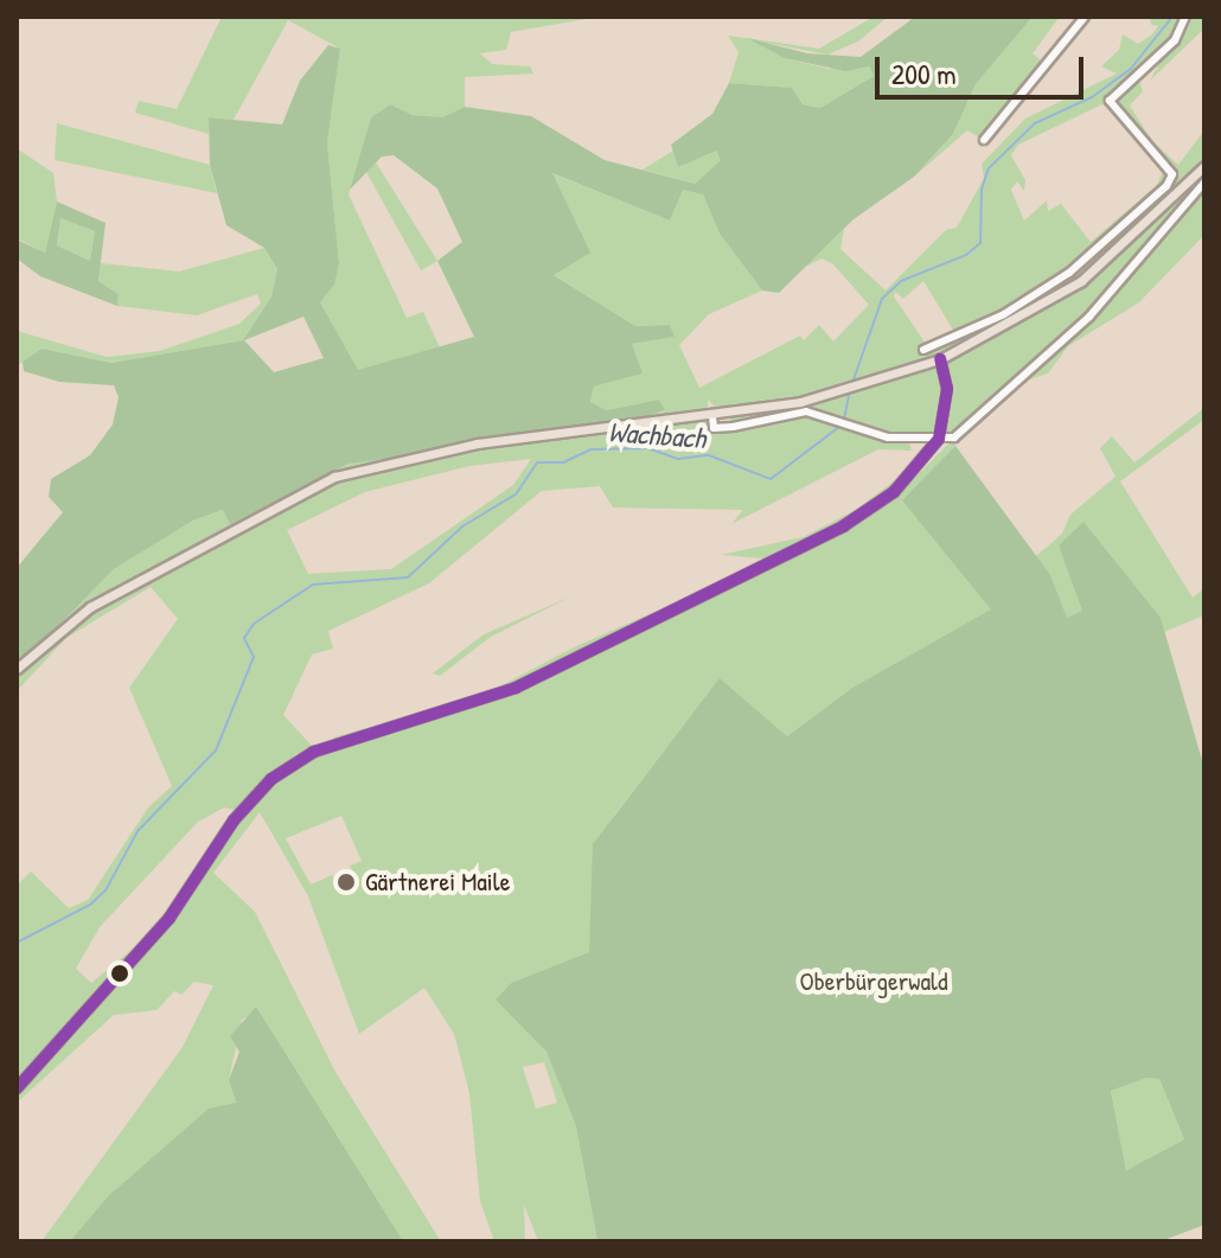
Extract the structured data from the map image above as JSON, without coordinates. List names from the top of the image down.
{
  "water": ["Wachbach"],
  "parks": ["Oberbürgerwald"],
  "places": ["Gärtnerei Maile"],
  "scale_bar": "200 m"
}
